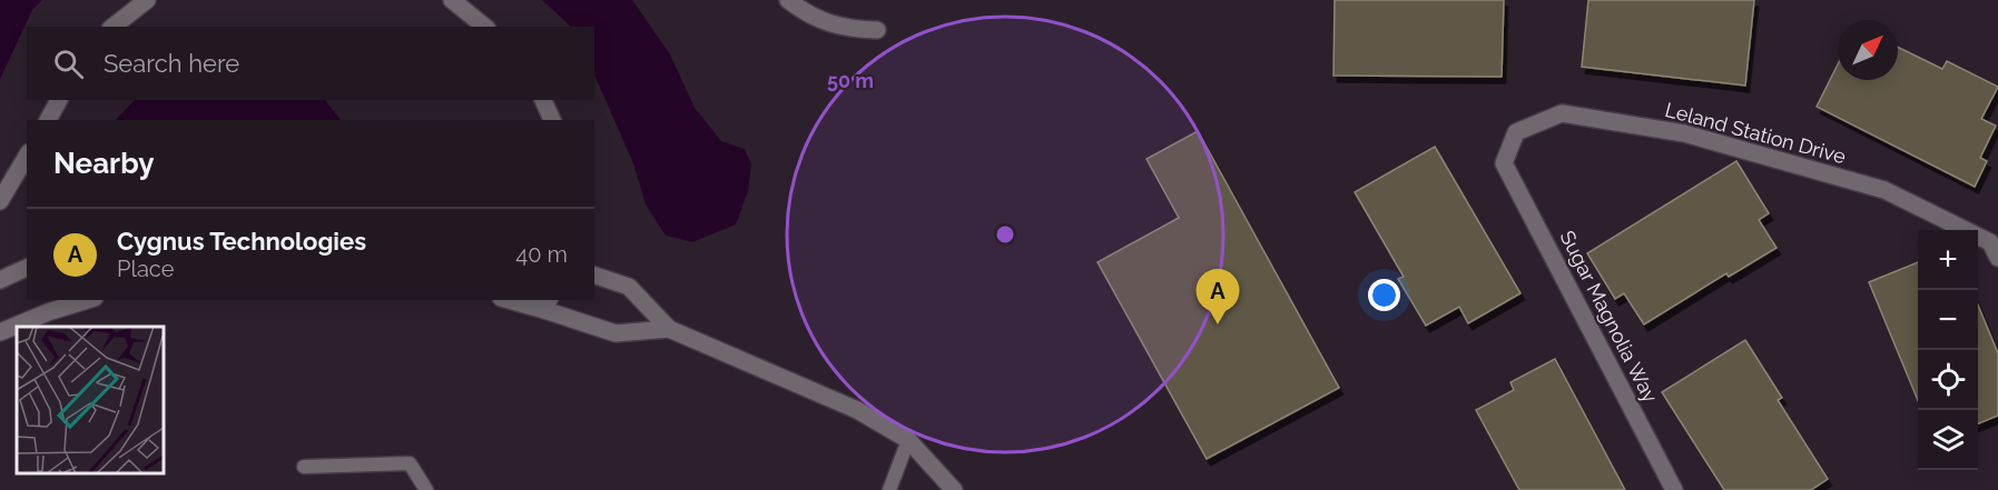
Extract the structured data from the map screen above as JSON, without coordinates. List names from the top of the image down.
{
  "streets": {
    "street": ["Leland Station Drive", "Sugar Magnolia Way"]
  },
  "crossings": [
    ["Leland Station Drive", "Sugar Magnolia Way"]
  ],
  "north": "top right",
  "page": {
    "search": "Search here",
    "heading": "Nearby",
    "list": [
      {
        "mark": "A",
        "name": "Cygnus Technologies",
        "note": "Place",
        "value": "40 m"
      }
    ],
    "map_buttons": ["+", "−"],
    "pins": "A"
  },
  "rings": ["50 m"]
}
